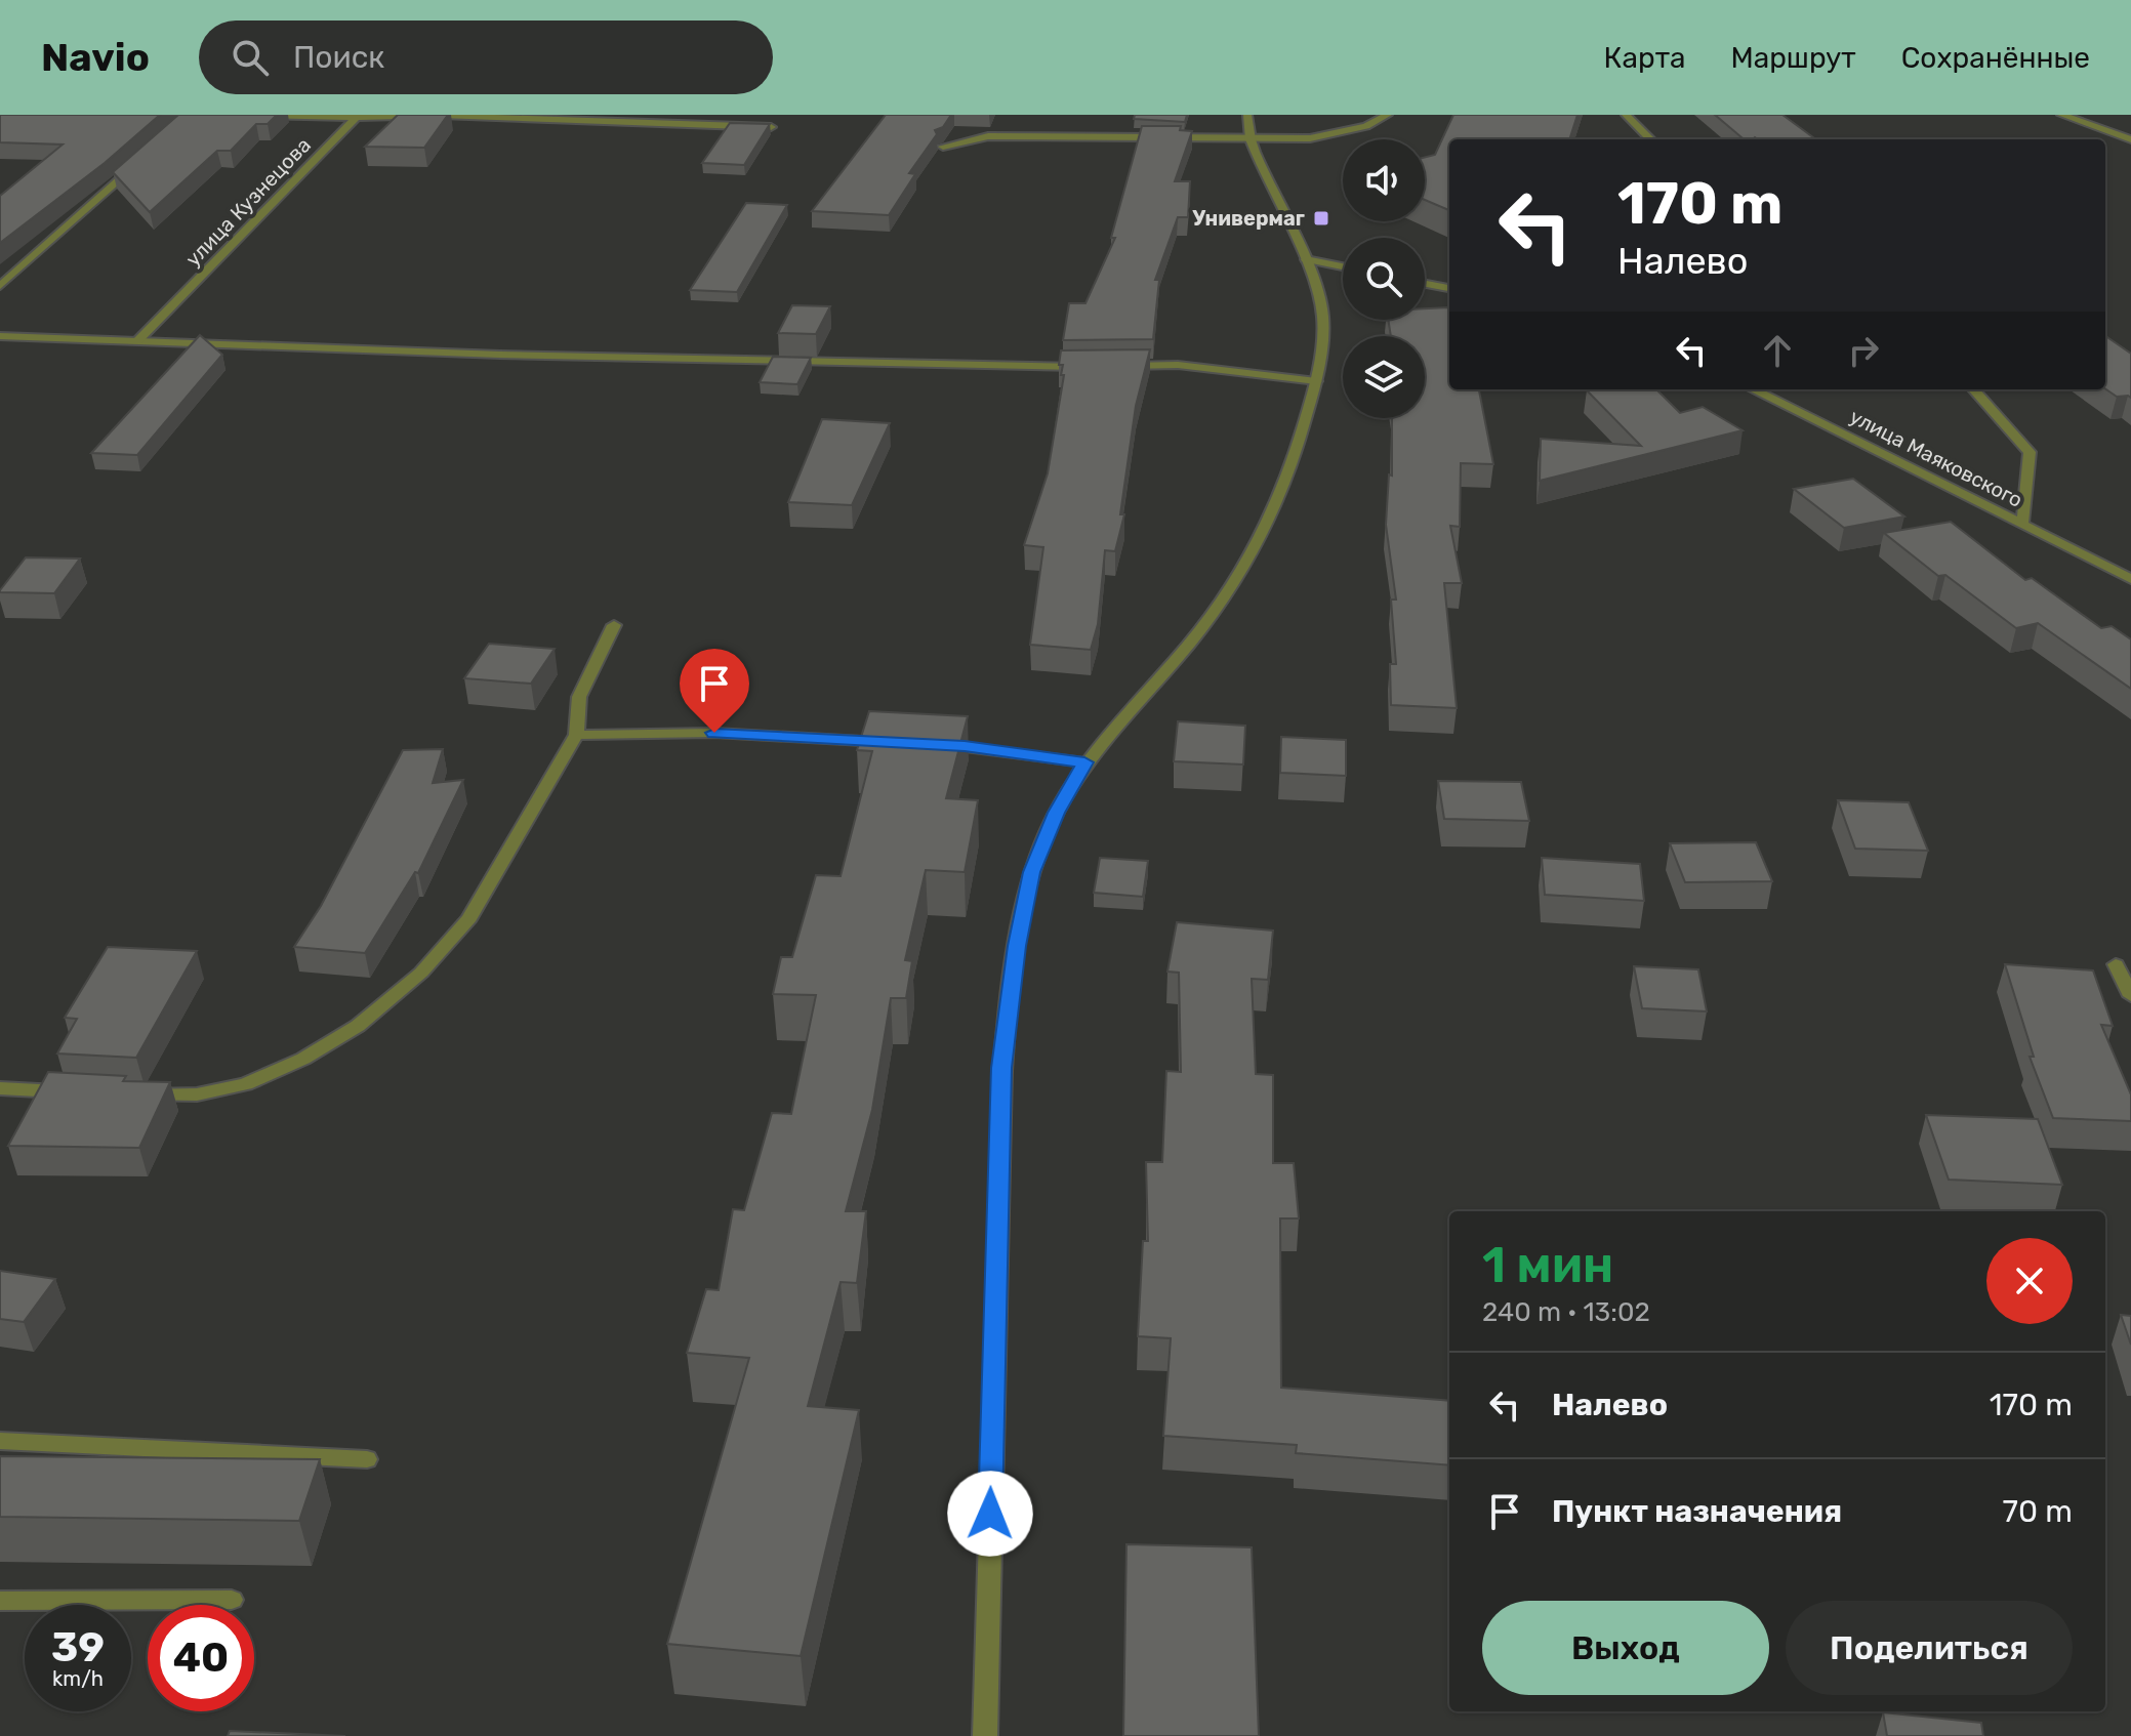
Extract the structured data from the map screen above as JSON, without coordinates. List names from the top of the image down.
{
  "streets": {
    "street": ["улица Кузнецова", "улица Маяковского"]
  },
  "places": {
    "transit": ["Универмаг"]
  },
  "page": {
    "header": "Navio",
    "search": "Поиск",
    "nav": ["Карта", "Маршрут", "Сохранённые"],
    "turn": ["170 m", "Налево"],
    "heading": ["1 мин", "240 m · 13:02"],
    "list": [
      {
        "name": "Налево",
        "value": "170 m"
      },
      {
        "name": "Пункт назначения",
        "value": "70 m"
      }
    ],
    "buttons": ["Выход", "Поделиться"],
    "speed": "39 km/h",
    "limit": "40"
  }
}
